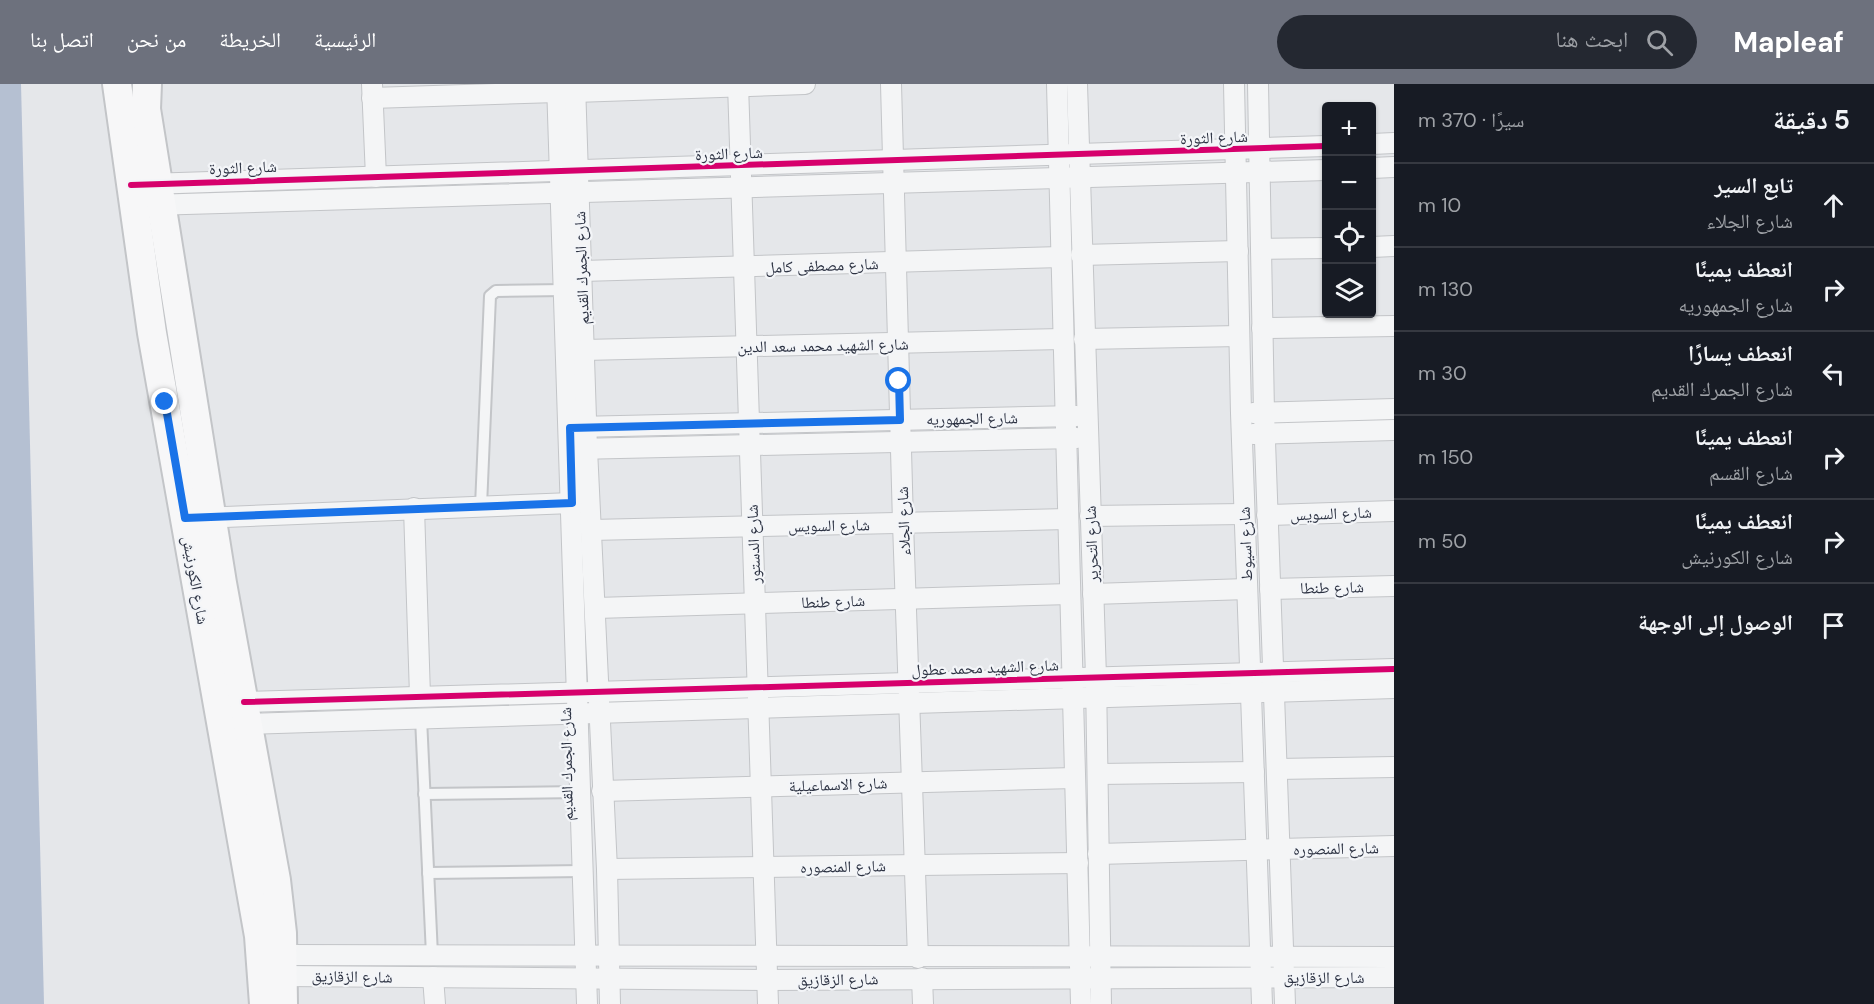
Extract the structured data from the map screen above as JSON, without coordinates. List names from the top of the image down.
{
  "streets": {
    "main road": ["شارع الكورنيش"],
    "street": [
      "شارع الثورة",
      "شارع مصطفى كامل",
      "شارع الجمرك القديم",
      "شارع الشهيد محمد سعد الدين",
      "شارع الجمهوريه",
      "شارع السويس",
      "شارع الجلاء",
      "شارع الدستور",
      "شارع التحرير",
      "شارع اسيوط",
      "شارع طنطا",
      "شارع الشهيد محمد عطول",
      "شارع الاسماعيلية",
      "شارع المنصوره",
      "شارع الزقازيق"
    ]
  },
  "crossings": [
    ["شارع الثورة", "شارع الجمرك القديم"],
    ["شارع الثورة", "شارع الجلاء"],
    ["شارع الثورة", "شارع الدستور"],
    ["شارع الثورة", "شارع التحرير"],
    ["شارع الثورة", "شارع اسيوط"],
    ["شارع الثورة", "شارع الكورنيش"],
    ["شارع مصطفى كامل", "شارع الجمرك القديم"],
    ["شارع مصطفى كامل", "شارع الجلاء"],
    ["شارع مصطفى كامل", "شارع الدستور"],
    ["شارع مصطفى كامل", "شارع التحرير"],
    ["شارع الجمرك القديم", "شارع الشهيد محمد سعد الدين"],
    ["شارع الجمرك القديم", "شارع الجمهوريه"],
    ["شارع الجمرك القديم", "شارع السويس"],
    ["شارع الجمرك القديم", "شارع طنطا"],
    ["شارع الجمرك القديم", "شارع الشهيد محمد عطول"],
    ["شارع الجمرك القديم", "شارع الاسماعيلية"],
    ["شارع الجمرك القديم", "شارع المنصوره"],
    ["شارع الجمرك القديم", "شارع الزقازيق"],
    ["شارع الشهيد محمد سعد الدين", "شارع الجلاء"],
    ["شارع الشهيد محمد سعد الدين", "شارع الدستور"],
    ["شارع الشهيد محمد سعد الدين", "شارع التحرير"],
    ["شارع الجمهوريه", "شارع الجلاء"],
    ["شارع الجمهوريه", "شارع الدستور"],
    ["شارع الجمهوريه", "شارع التحرير"],
    ["شارع السويس", "شارع الجلاء"],
    ["شارع السويس", "شارع الدستور"],
    ["شارع السويس", "شارع التحرير"],
    ["شارع السويس", "شارع اسيوط"],
    ["شارع الجلاء", "شارع طنطا"],
    ["شارع الجلاء", "شارع الشهيد محمد عطول"],
    ["شارع الجلاء", "شارع الاسماعيلية"],
    ["شارع الجلاء", "شارع المنصوره"],
    ["شارع الجلاء", "شارع الزقازيق"],
    ["شارع الدستور", "شارع طنطا"],
    ["شارع الدستور", "شارع الشهيد محمد عطول"],
    ["شارع الدستور", "شارع الاسماعيلية"],
    ["شارع الدستور", "شارع المنصوره"],
    ["شارع الدستور", "شارع الزقازيق"],
    ["شارع التحرير", "شارع طنطا"],
    ["شارع التحرير", "شارع الشهيد محمد عطول"],
    ["شارع التحرير", "شارع الاسماعيلية"],
    ["شارع التحرير", "شارع المنصوره"],
    ["شارع التحرير", "شارع الزقازيق"],
    ["شارع اسيوط", "شارع طنطا"],
    ["شارع اسيوط", "شارع الشهيد محمد عطول"],
    ["شارع اسيوط", "شارع المنصوره"],
    ["شارع اسيوط", "شارع الزقازيق"],
    ["شارع الكورنيش", "شارع الشهيد محمد عطول"],
    ["شارع الكورنيش", "شارع الزقازيق"]
  ],
  "page": {
    "header": "Mapleaf",
    "search": "ابحث هنا",
    "nav": [
      "الرئيسية",
      "الخريطة",
      "من نحن",
      "اتصل بنا"
    ],
    "heading": ["5 دقيقة", "سيرًا · 370 m"],
    "map_buttons": ["+", "−"],
    "list": [
      ["تابع السير", "شارع الجلاء", "10 m"],
      ["انعطف يمينًا", "شارع الجمهوريه", "130 m"],
      ["انعطف يسارًا", "شارع الجمرك القديم", "30 m"],
      ["انعطف يمينًا", "شارع القسم", "150 m"],
      ["انعطف يمينًا", "شارع الكورنيش", "50 m"],
      "الوصول إلى الوجهة"
    ]
  }
}
